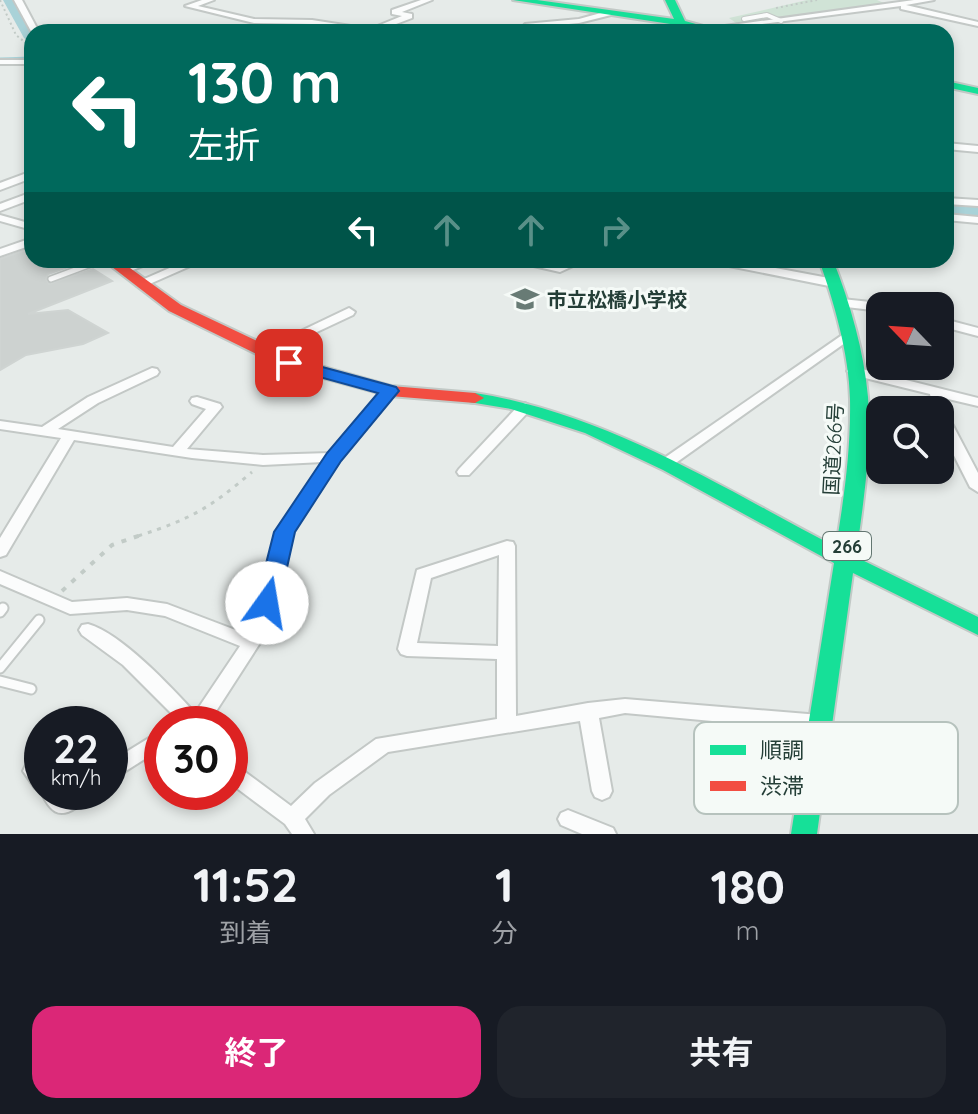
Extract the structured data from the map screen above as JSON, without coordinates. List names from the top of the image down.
{
  "streets": {
    "main road": ["国道266号", "266"]
  },
  "places": {
    "school or university": ["市立松橋小学校"]
  },
  "legend": ["順調", "渋滞"],
  "north": "top left",
  "page": {
    "turn": ["130 m", "左折"],
    "speed": "22 km/h",
    "limit": "30",
    "eta": [
      "11:52",
      "到着",
      "1",
      "分",
      "180",
      "m"
    ],
    "buttons": ["終了", "共有"]
  }
}
